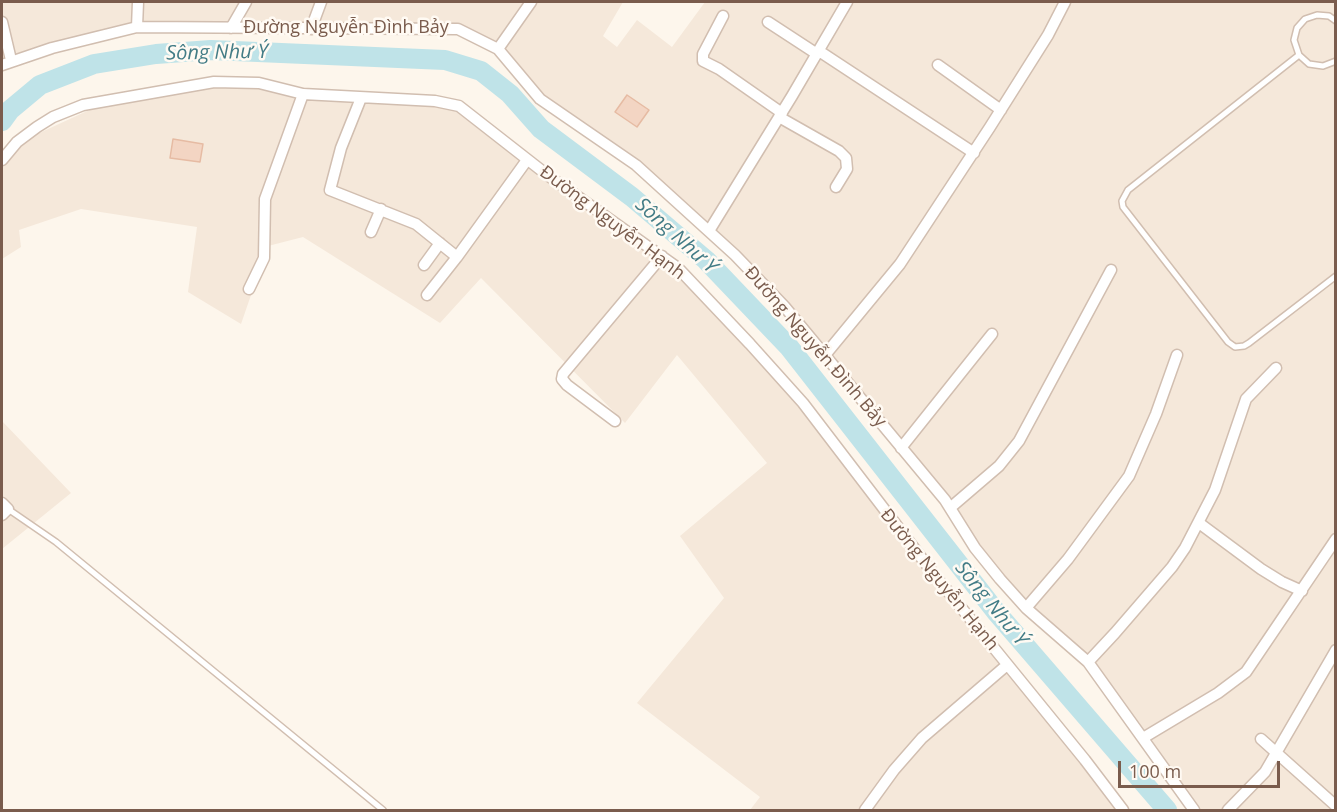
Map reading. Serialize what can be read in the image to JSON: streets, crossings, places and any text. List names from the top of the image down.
{
  "streets": {
    "street": ["Đường Nguyễn Đình Bảy", "Đường Nguyễn Hạnh"]
  },
  "water": ["Sông Như Ý"],
  "scale_bar": "100 m"
}
